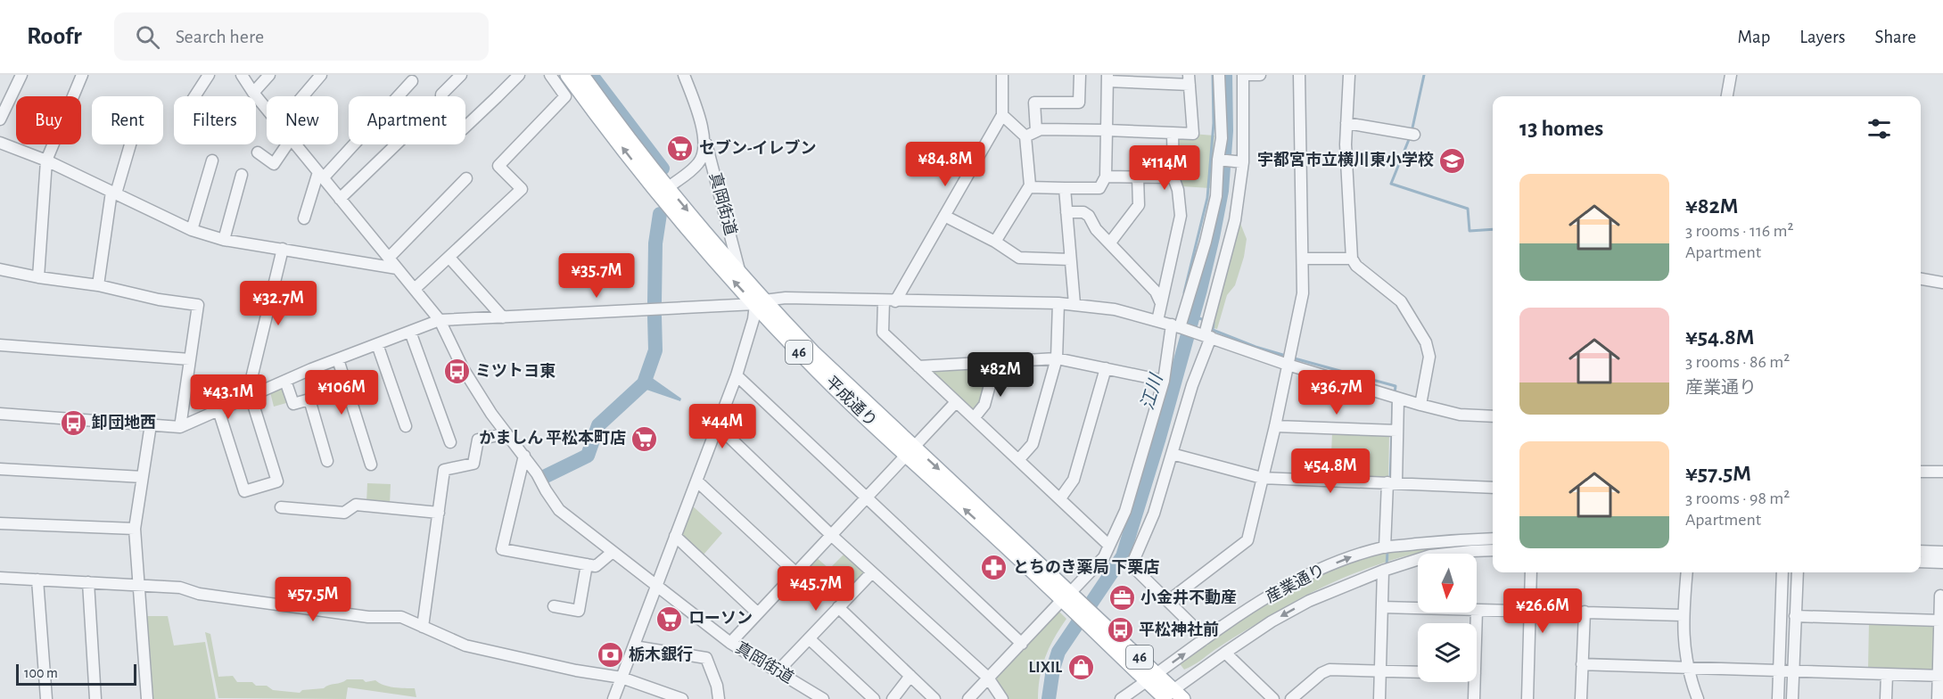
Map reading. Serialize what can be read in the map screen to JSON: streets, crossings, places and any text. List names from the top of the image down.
{
  "streets": {
    "main road": ["46", "平成通り"],
    "street": ["真岡街道", "産業通り"]
  },
  "crossings": [
    ["真岡街道", "平成通り"],
    ["46", "平成通り"],
    ["46", "産業通り"]
  ],
  "water": ["江川"],
  "places": {
    "supermarket": ["セブン-イレブン", "かましん 平松本町店", "ローソン"],
    "school or university": ["宇都宮市立横川東小学校"],
    "bus stop": ["ミツトヨ東", "卸団地西", "平松神社前"],
    "pharmacy": ["とちのき薬局 下栗店"],
    "office": ["小金井不動産"],
    "bank": ["栃木銀行"],
    "shop": ["LIXIL"]
  },
  "scale_bar": "100 m",
  "north": "bottom",
  "page": {
    "header": "Roofr",
    "search": "Search here",
    "nav": ["Map", "Layers", "Share"],
    "chip": [
      "Buy",
      "Rent",
      "Filters",
      "New",
      "Apartment"
    ],
    "heading": "13 homes",
    "price": [
      "¥84.8M",
      "¥114M",
      "¥35.7M",
      "¥32.7M",
      "¥82M",
      "¥106M",
      "¥36.7M",
      "¥43.1M",
      "¥44M",
      "¥54.8M",
      "¥45.7M",
      "¥57.5M",
      "¥26.6M"
    ],
    "list": [
      {
        "name": "¥82M",
        "note": "3 rooms · 116 m² · Apartment"
      },
      {
        "name": "¥54.8M",
        "note": "3 rooms · 86 m² · 産業通り"
      },
      {
        "name": "¥57.5M",
        "note": "3 rooms · 98 m² · Apartment"
      }
    ],
    "scale": "100 m"
  }
}
